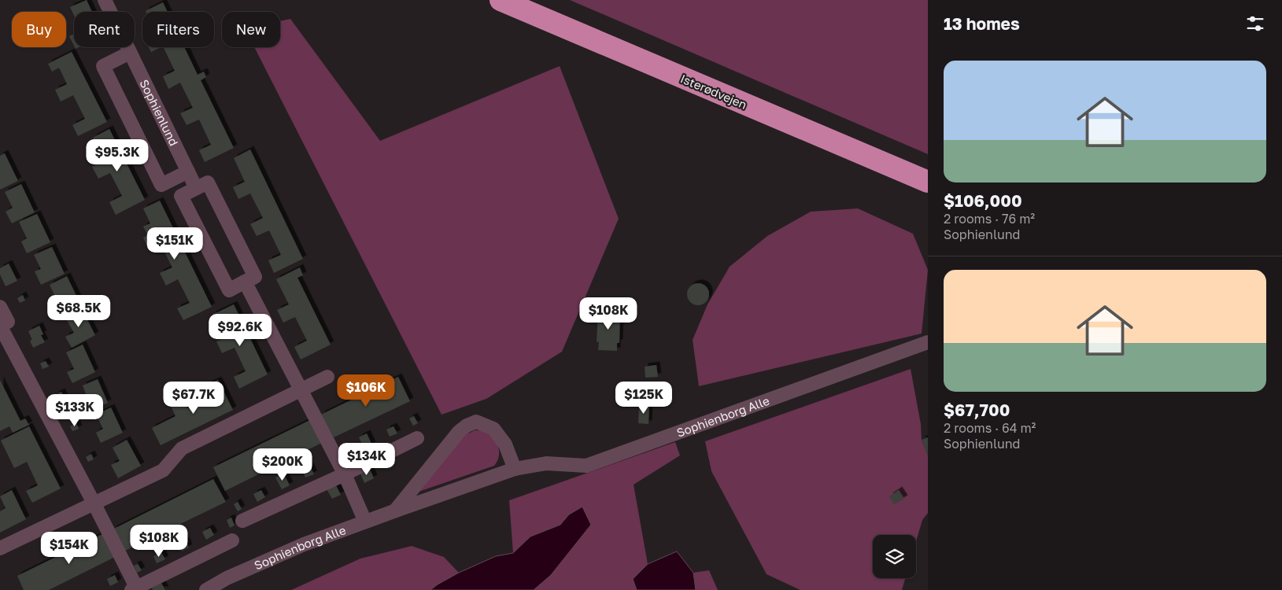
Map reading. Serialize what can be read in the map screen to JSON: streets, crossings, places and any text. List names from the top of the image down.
{
  "streets": {
    "highway": ["Isterødvejen"],
    "street": ["Sophienlund", "Sophienborg Alle"]
  },
  "page": {
    "heading": "13 homes",
    "chip": [
      "Buy",
      "Rent",
      "Filters",
      "New"
    ],
    "list": [
      {
        "name": "$106,000",
        "note": "2 rooms · 76 m² · Sophienlund"
      },
      {
        "name": "$67,700",
        "note": "2 rooms · 64 m² · Sophienlund"
      }
    ],
    "price": [
      "$95.3K",
      "$151K",
      "$68.5K",
      "$108K",
      "$92.6K",
      "$106K",
      "$67.7K",
      "$125K",
      "$133K",
      "$134K",
      "$200K",
      "$108K",
      "$154K"
    ]
  }
}
